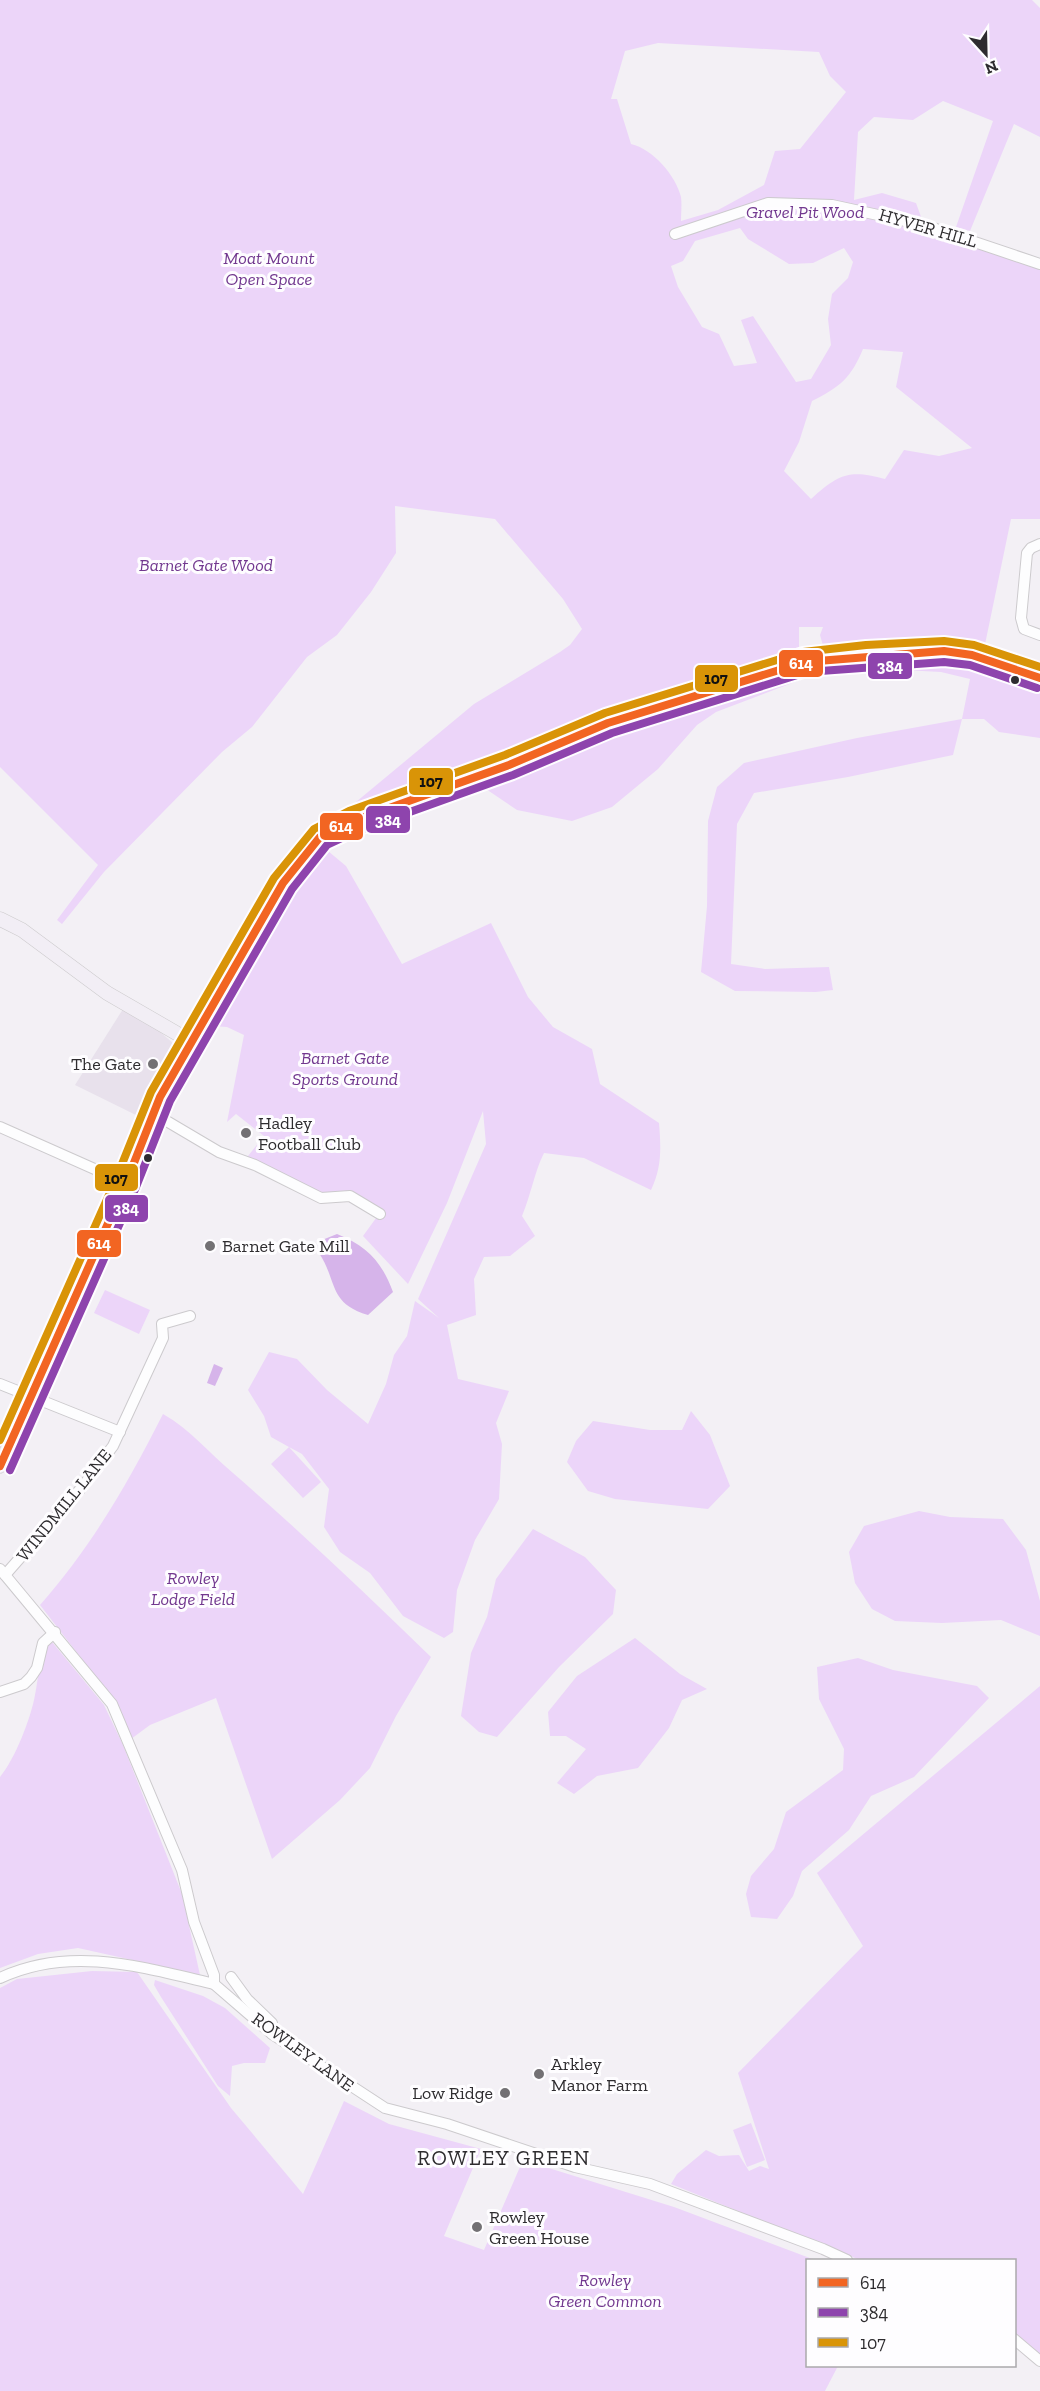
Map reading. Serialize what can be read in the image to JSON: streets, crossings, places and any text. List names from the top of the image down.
{
  "streets": {
    "street": ["HYVER HILL", "WINDMILL LANE", "ROWLEY LANE"]
  },
  "districts": ["ROWLEY GREEN"],
  "parks": [
    "Gravel Pit Wood",
    "Moat Mount Open Space",
    "Barnet Gate Wood",
    "Barnet Gate Sports Ground",
    "Rowley Lodge Field",
    "Rowley Green Common"
  ],
  "places": [
    "The Gate",
    "Hadley Football Club",
    "Barnet Gate Mill",
    "Arkley Manor Farm",
    "Low Ridge",
    "Rowley Green House"
  ],
  "lines": ["transit line 107", "transit line 614", "transit line 384"],
  "legend": ["614", "384", "107"],
  "north": "bottom"
}
